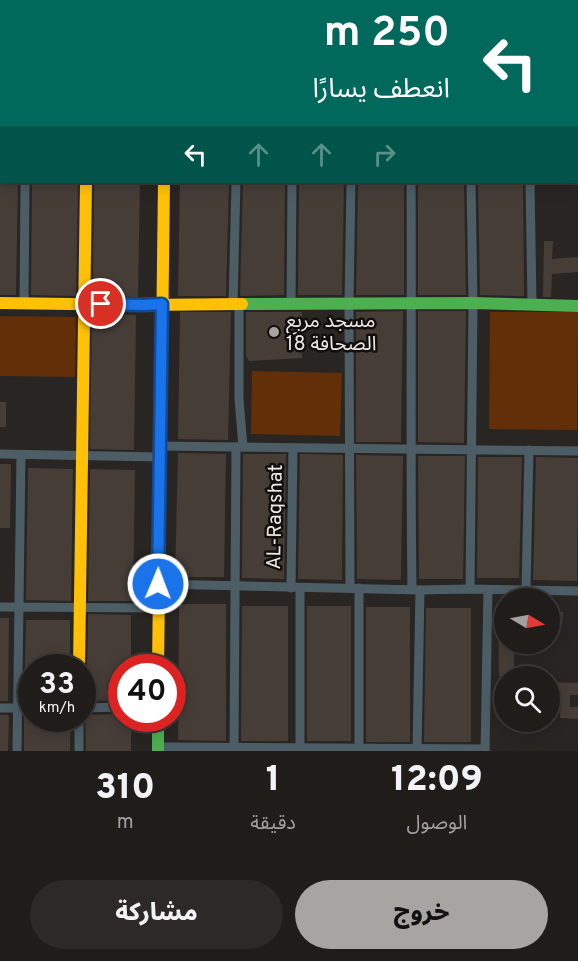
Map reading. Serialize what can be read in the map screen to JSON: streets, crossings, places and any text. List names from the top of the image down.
{
  "streets": {
    "street": ["AL-Raqshat"]
  },
  "places": ["مسجد مربع 18 الصحافة"],
  "north": "right",
  "page": {
    "turn": ["250 m", "انعطف يسارًا"],
    "speed": "33 km/h",
    "limit": "40",
    "eta": [
      "12:09",
      "الوصول",
      "1",
      "دقيقة",
      "310",
      "m"
    ],
    "buttons": ["خروج", "مشاركة"]
  }
}
